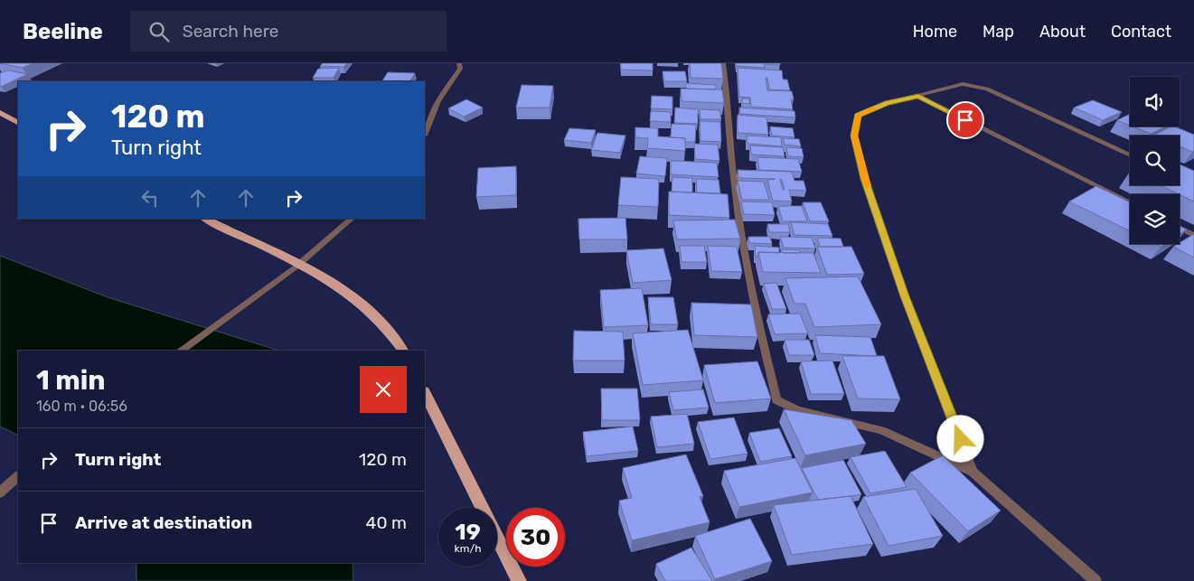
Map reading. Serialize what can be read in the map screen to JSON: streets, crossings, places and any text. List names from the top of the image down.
{
  "page": {
    "header": "Beeline",
    "search": "Search here",
    "nav": [
      "Home",
      "Map",
      "About",
      "Contact"
    ],
    "turn": ["120 m", "Turn right"],
    "heading": ["1 min", "160 m · 06:56"],
    "list": [
      {
        "name": "Turn right",
        "value": "120 m"
      },
      {
        "name": "Arrive at destination",
        "value": "40 m"
      }
    ],
    "speed": "19 km/h",
    "limit": "30"
  }
}
